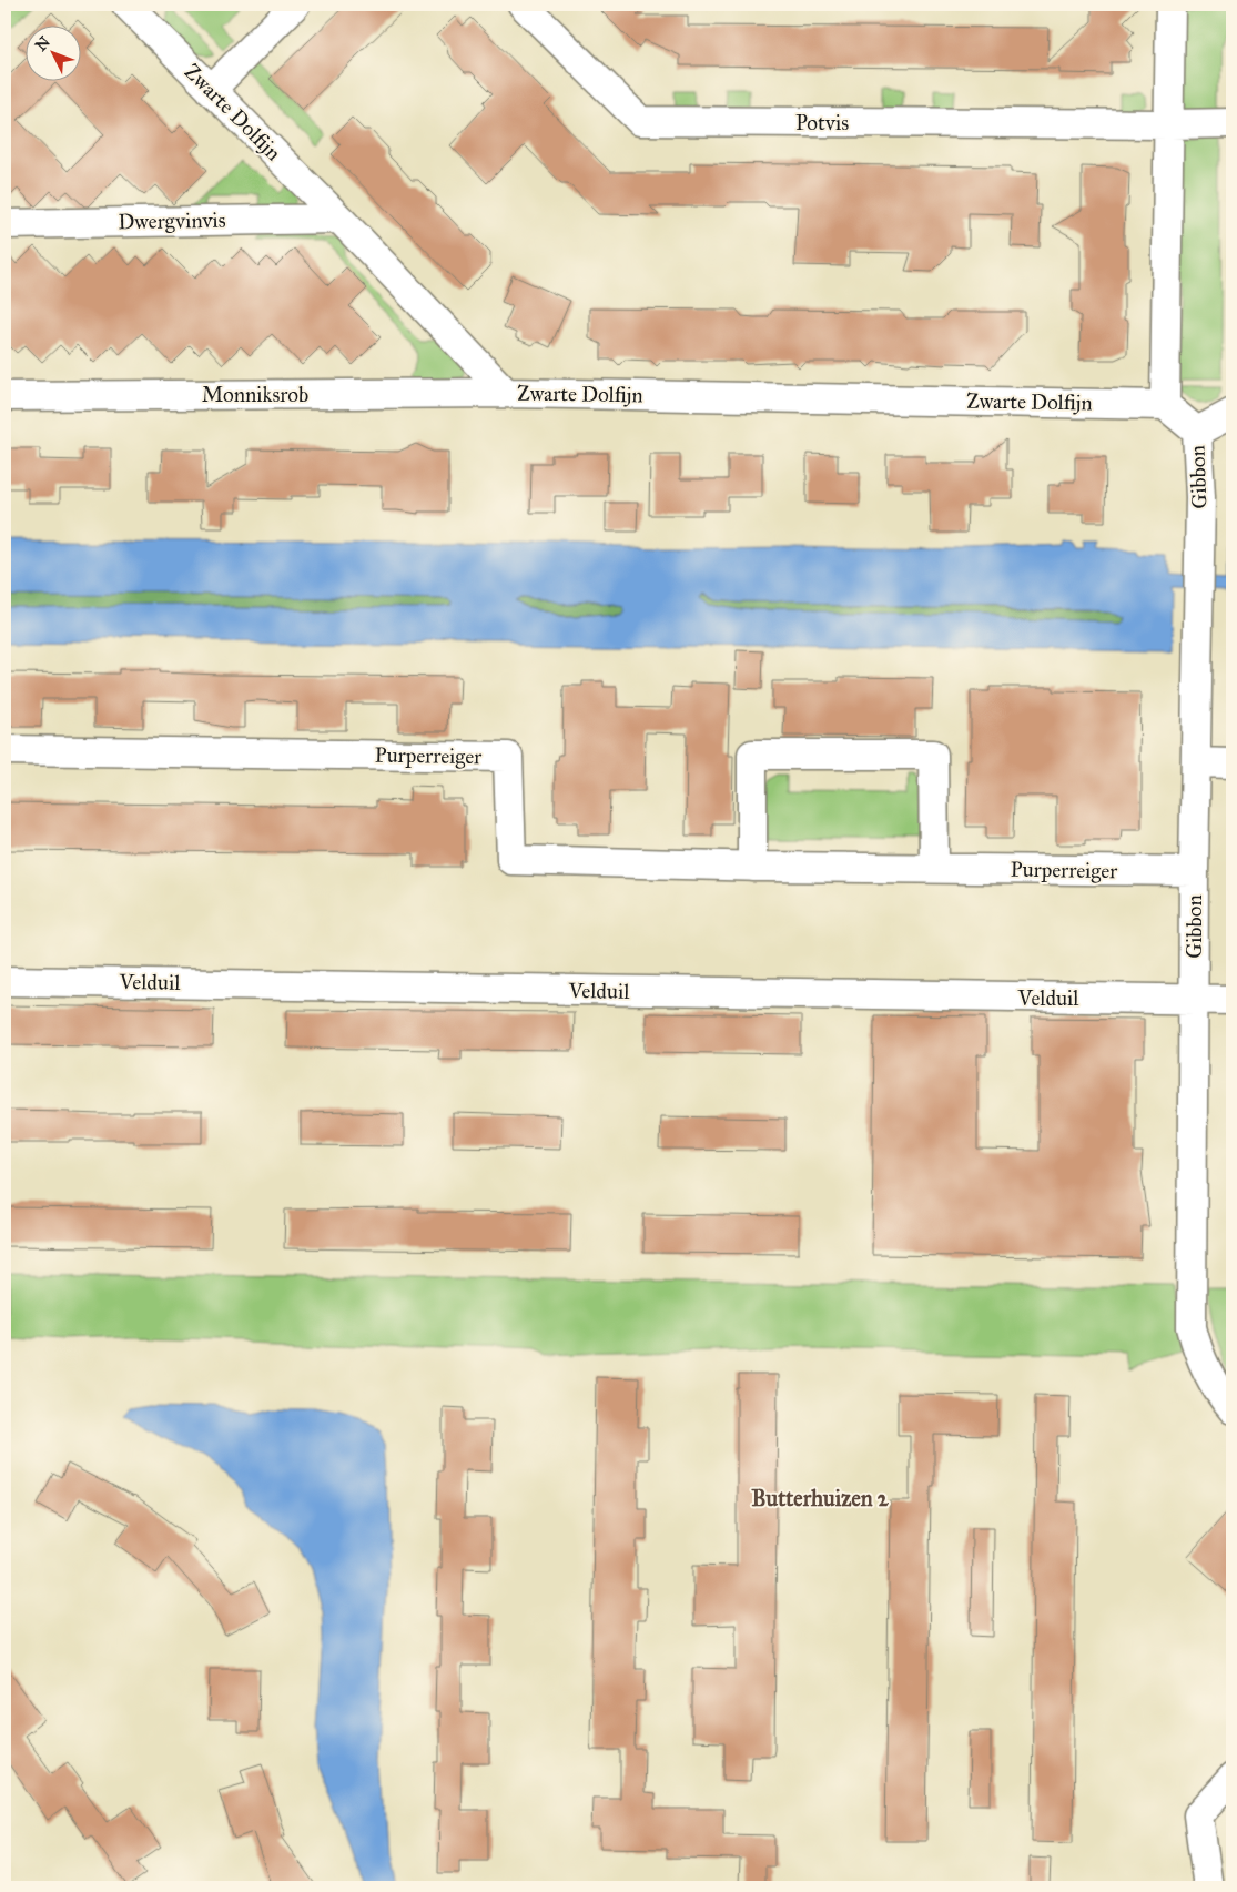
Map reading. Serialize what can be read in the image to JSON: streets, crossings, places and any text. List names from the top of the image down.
{
  "streets": {
    "street": [
      "Zwarte Dolfijn",
      "Potvis",
      "Dwergvinvis",
      "Monniksrob",
      "Gibbon",
      "Purperreiger",
      "Velduil"
    ]
  },
  "crossings": [
    ["Zwarte Dolfijn", "Dwergvinvis"],
    ["Zwarte Dolfijn", "Monniksrob"],
    ["Zwarte Dolfijn", "Gibbon"],
    ["Gibbon", "Purperreiger"],
    ["Gibbon", "Velduil"]
  ],
  "districts": ["Butterhuizen 2"],
  "north": "top left"
}
